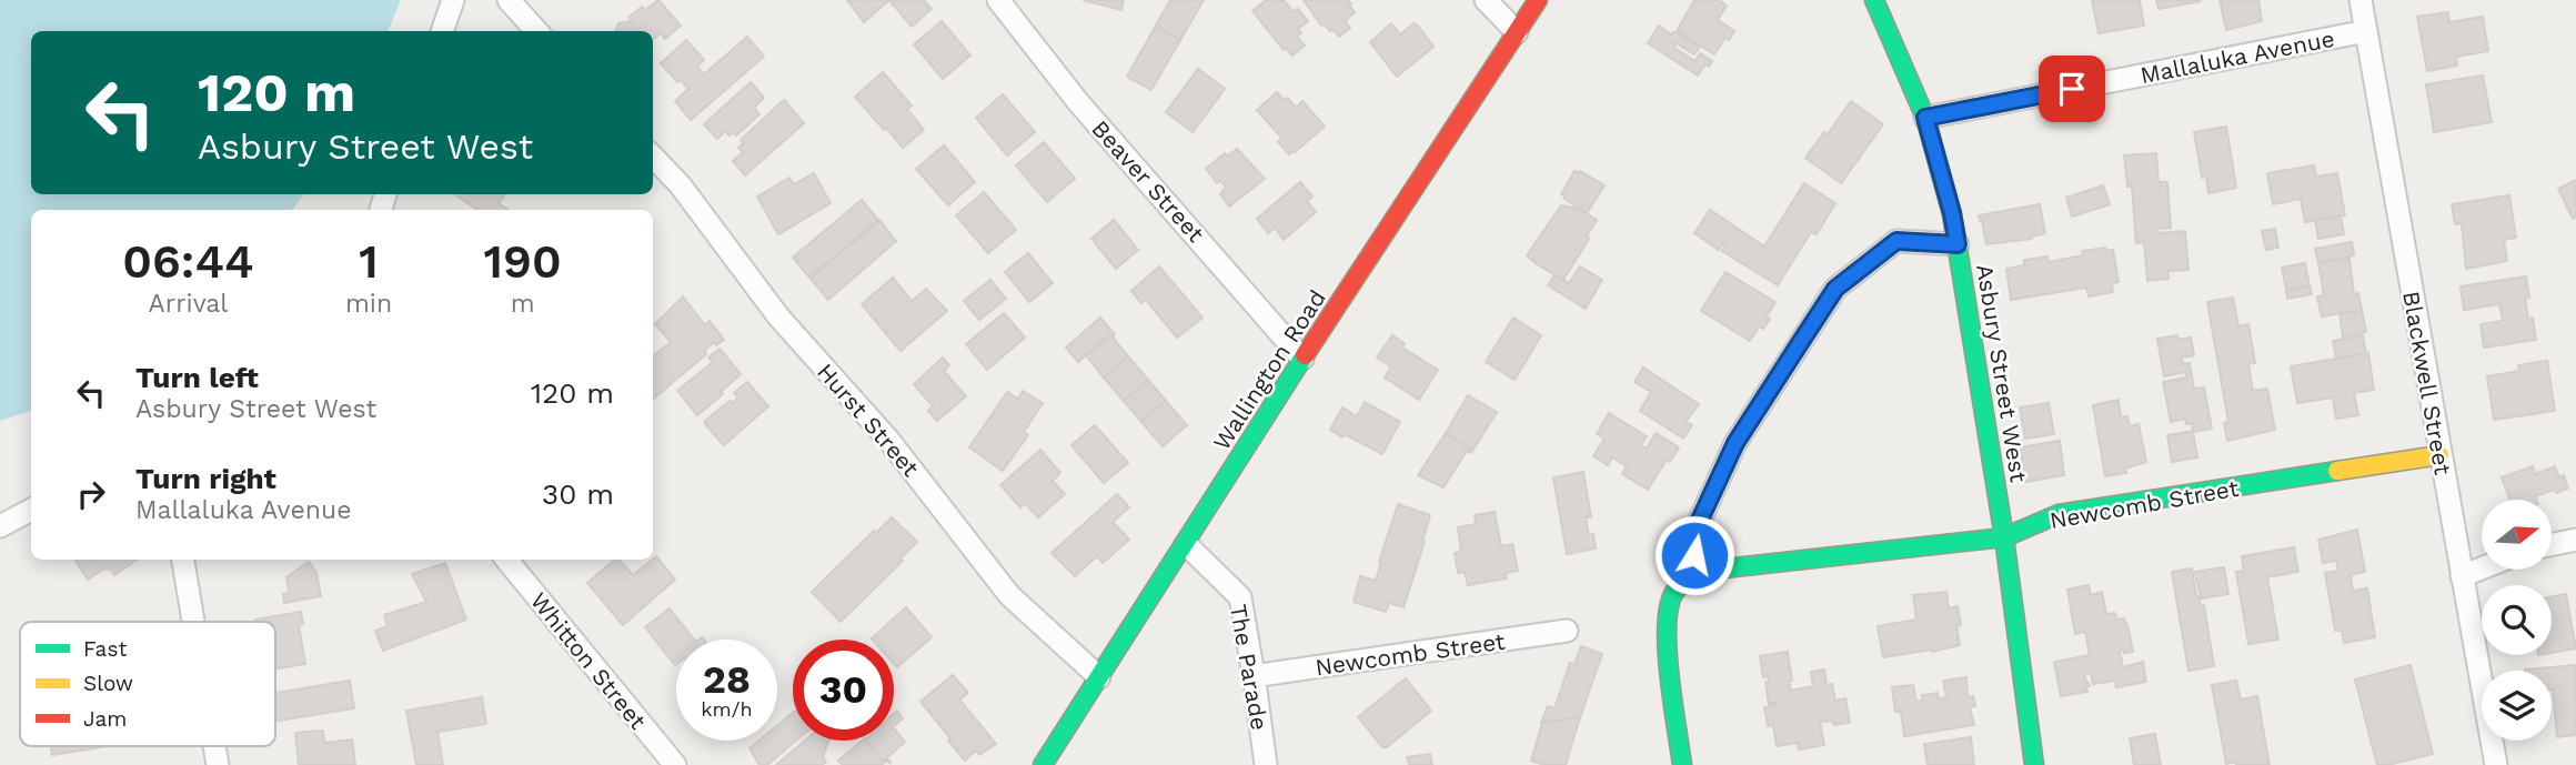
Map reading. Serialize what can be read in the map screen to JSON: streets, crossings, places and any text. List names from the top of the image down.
{
  "streets": {
    "street": [
      "Mallaluka Avenue",
      "Beaver Street",
      "Wallington Road",
      "Asbury Street West",
      "Blackwell Street",
      "Hurst Street",
      "Newcomb Street",
      "Whitton Street",
      "The Parade"
    ]
  },
  "crossings": [
    ["Mallaluka Avenue", "Asbury Street West"],
    ["Mallaluka Avenue", "Blackwell Street"],
    ["Beaver Street", "Wallington Road"],
    ["Wallington Road", "Hurst Street"],
    ["Wallington Road", "The Parade"],
    ["Asbury Street West", "Newcomb Street"],
    ["Blackwell Street", "Newcomb Street"],
    ["Newcomb Street", "The Parade"]
  ],
  "legend": ["Fast", "Slow", "Jam"],
  "north": "right",
  "page": {
    "turn": ["120 m", "Asbury Street West"],
    "eta": [
      "06:44",
      "Arrival",
      "1",
      "min",
      "190",
      "m"
    ],
    "list": [
      {
        "name": "Turn left",
        "note": "Asbury Street West",
        "value": "120 m"
      },
      {
        "name": "Turn right",
        "note": "Mallaluka Avenue",
        "value": "30 m"
      }
    ],
    "speed": "28 km/h",
    "limit": "30"
  }
}
